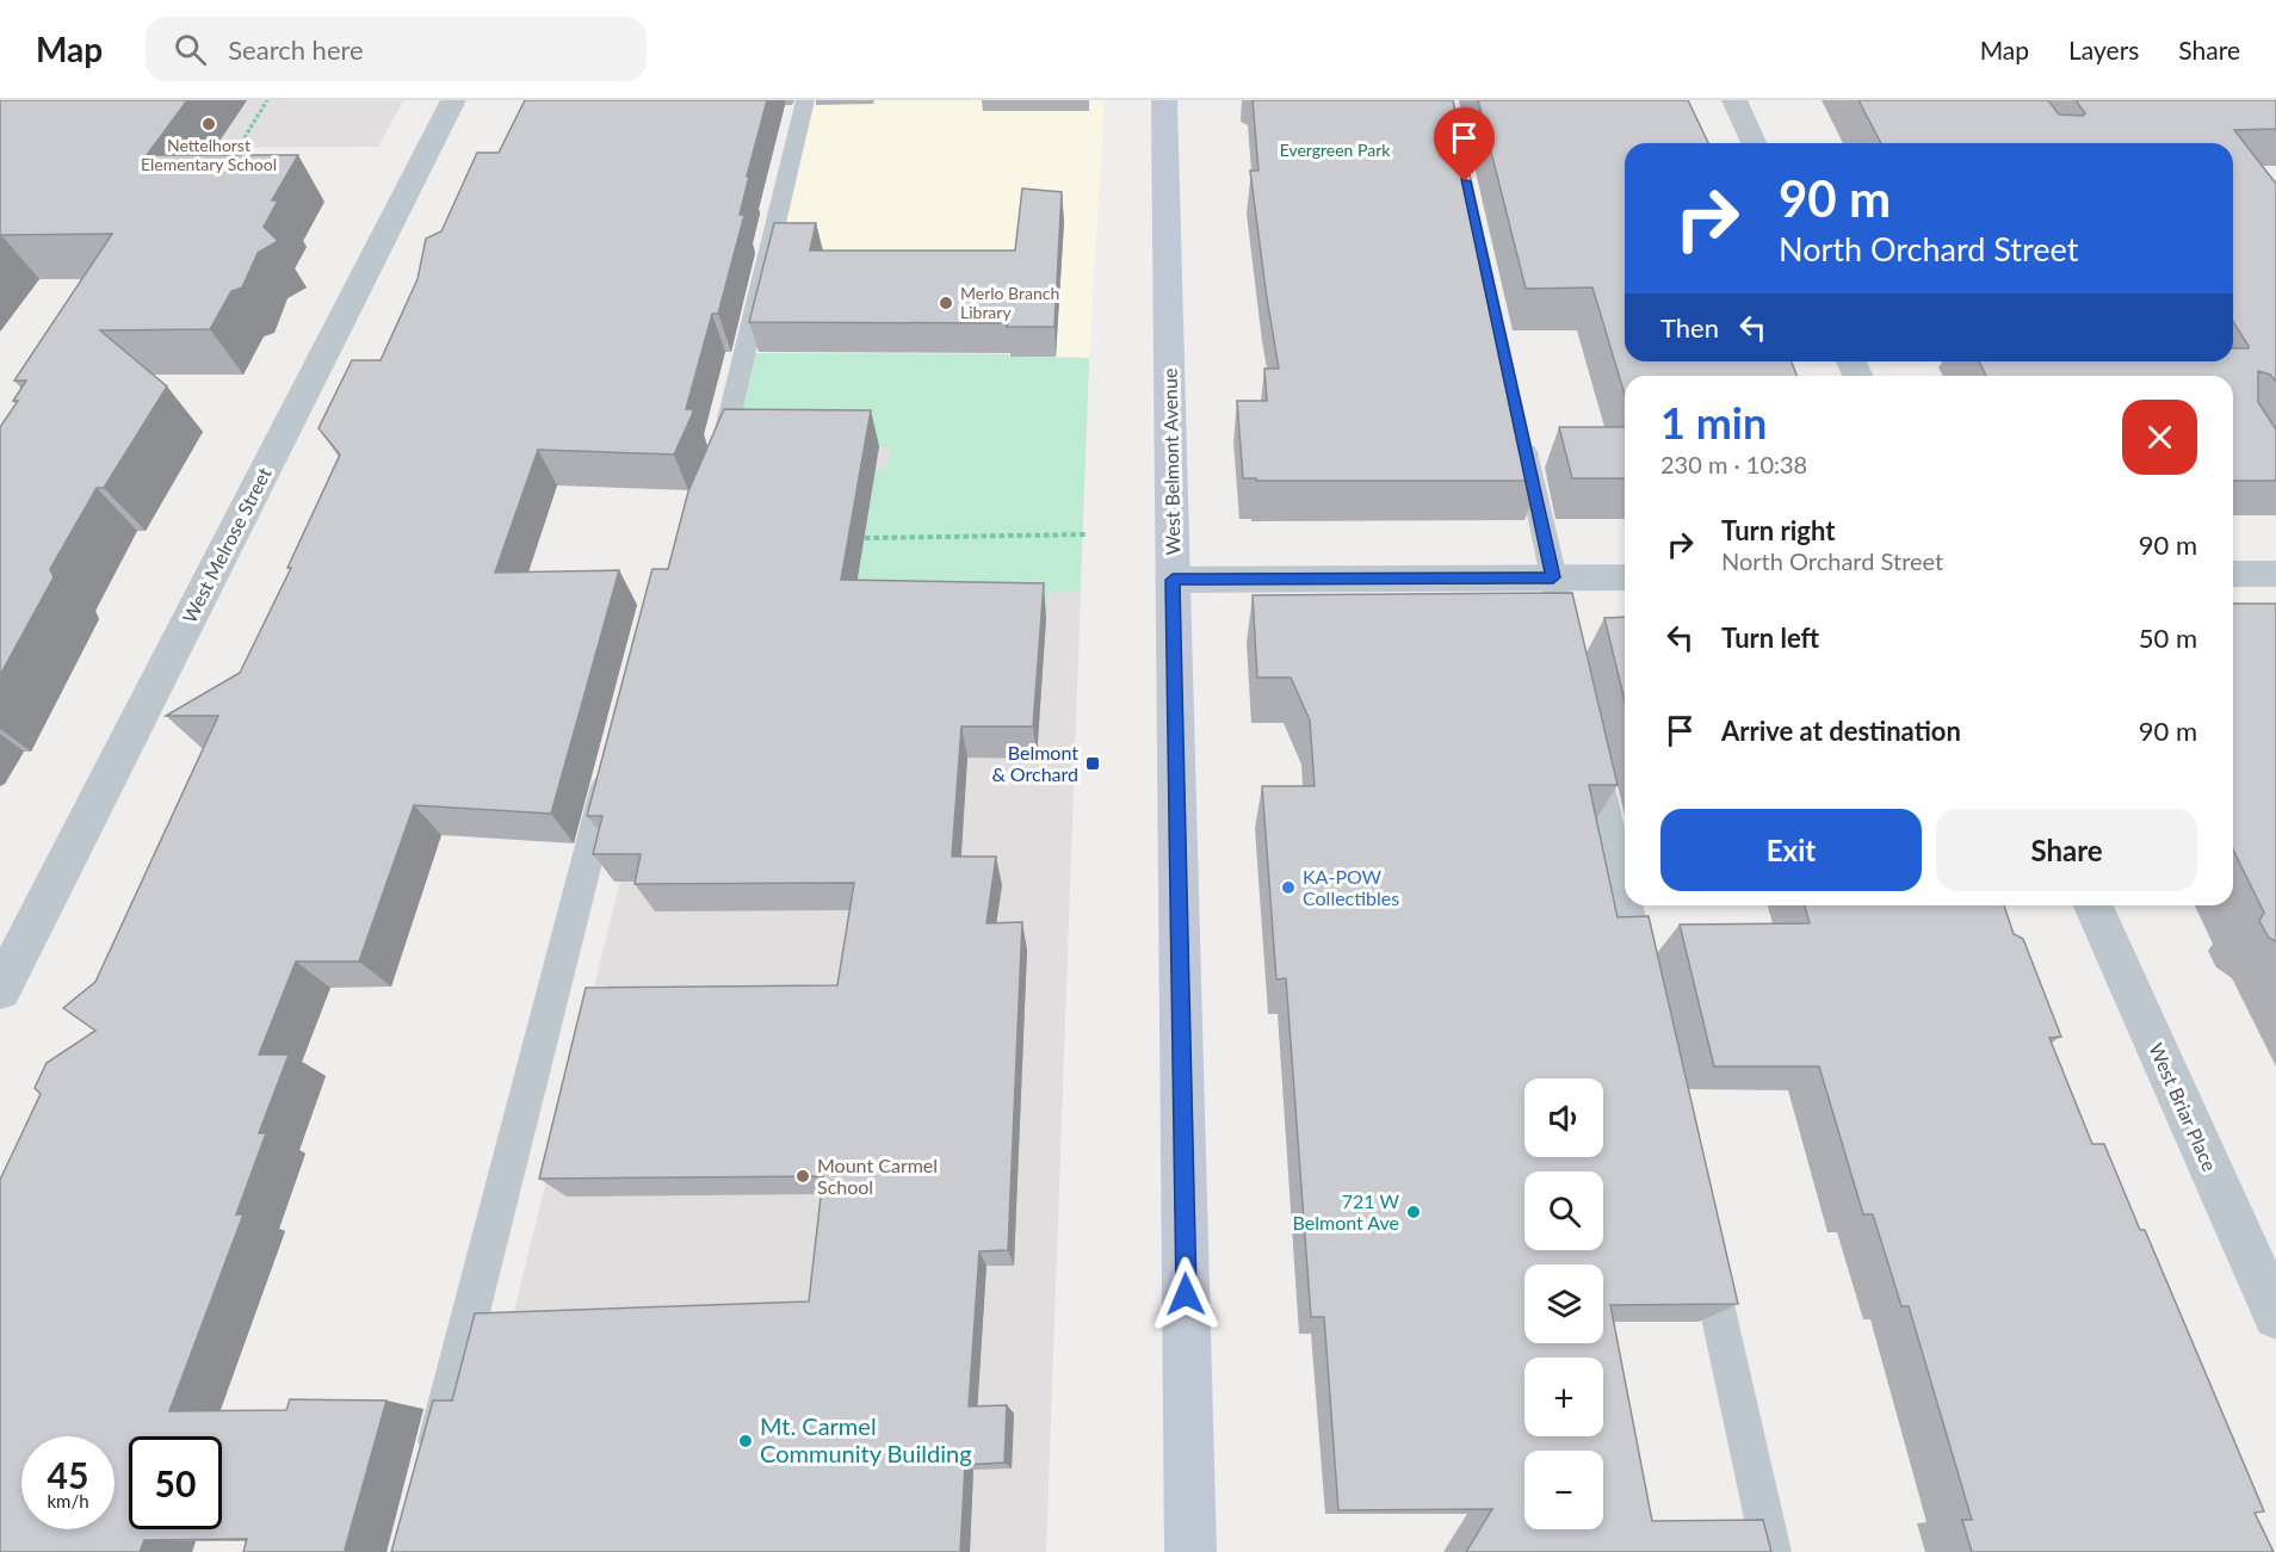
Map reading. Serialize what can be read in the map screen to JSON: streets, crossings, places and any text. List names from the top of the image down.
{
  "streets": {
    "main road": ["West Belmont Avenue"],
    "street": ["West Melrose Street", "West Briar Place"]
  },
  "parks": ["Evergreen Park"],
  "places": {
    "other": [
      "Nettelhorst Elementary School",
      "Merlo Branch Library",
      "KA-POW Collectibles",
      "Mount Carmel School",
      "721 W Belmont Ave",
      "Mt. Carmel Community Building"
    ],
    "transit": ["Belmont & Orchard"]
  },
  "page": {
    "header": "Map",
    "search": "Search here",
    "nav": ["Map", "Layers", "Share"],
    "turn": ["90 m", "North Orchard Street"],
    "then": "Then",
    "heading": ["1 min", "230 m · 10:38"],
    "list": [
      {
        "name": "Turn right",
        "note": "North Orchard Street",
        "value": "90 m"
      },
      {
        "name": "Turn left",
        "value": "50 m"
      },
      {
        "name": "Arrive at destination",
        "value": "90 m"
      }
    ],
    "buttons": ["Exit", "Share"],
    "map_buttons": ["+", "−"],
    "speed": "45 km/h",
    "limit": "50"
  }
}
